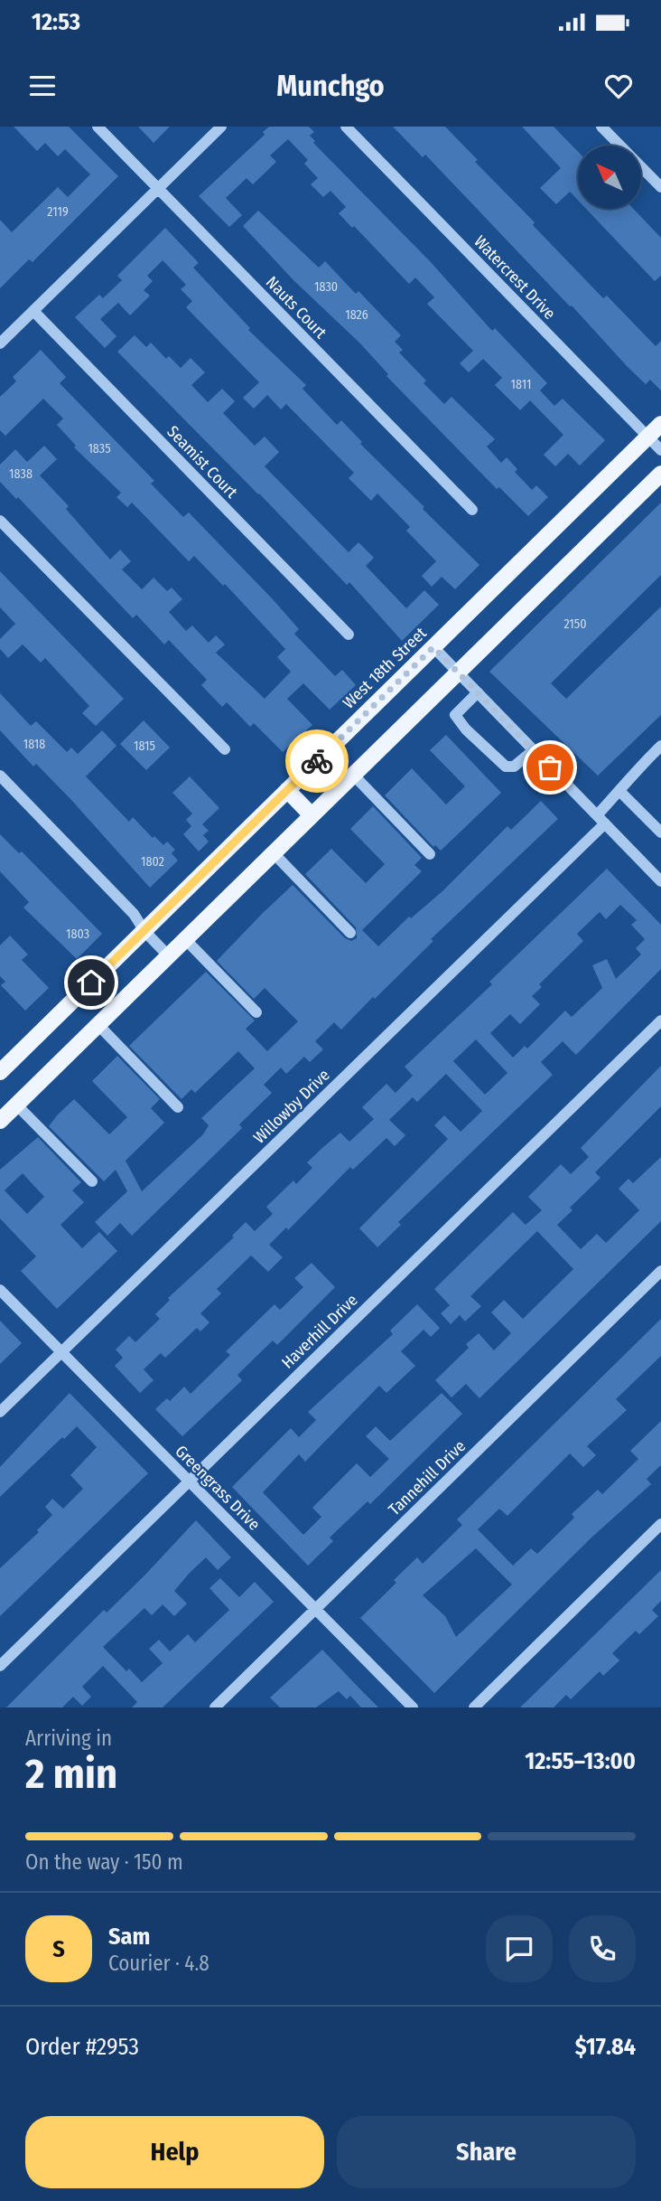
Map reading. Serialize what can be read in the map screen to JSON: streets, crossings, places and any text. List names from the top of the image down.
{
  "streets": {
    "main road": ["West 18th Street"],
    "street": [
      "Watercrest Drive",
      "Nauts Court",
      "Seamist Court",
      "Willowby Drive",
      "Haverhill Drive",
      "Tannehill Drive",
      "Greengrass Drive"
    ]
  },
  "crossings": [
    ["Watercrest Drive", "West 18th Street"],
    ["Willowby Drive", "Greengrass Drive"],
    ["Haverhill Drive", "Greengrass Drive"],
    ["Tannehill Drive", "Greengrass Drive"]
  ],
  "house_numbers": [
    "2119",
    "1830",
    "1826",
    "1811",
    "1835",
    "1838",
    "2150",
    "1818",
    "1815",
    "1802",
    "1803"
  ],
  "north": "top left",
  "page": {
    "status": "12:53",
    "header": "Munchgo",
    "heading": ["2 min", "Arriving in", "12:55–13:00"],
    "panel": [
      "Sam",
      "Courier · 4.8",
      "Order #2953",
      "$17.84"
    ],
    "bar": "On the way · 150 m",
    "round": "S",
    "buttons": ["Help", "Share"]
  }
}
